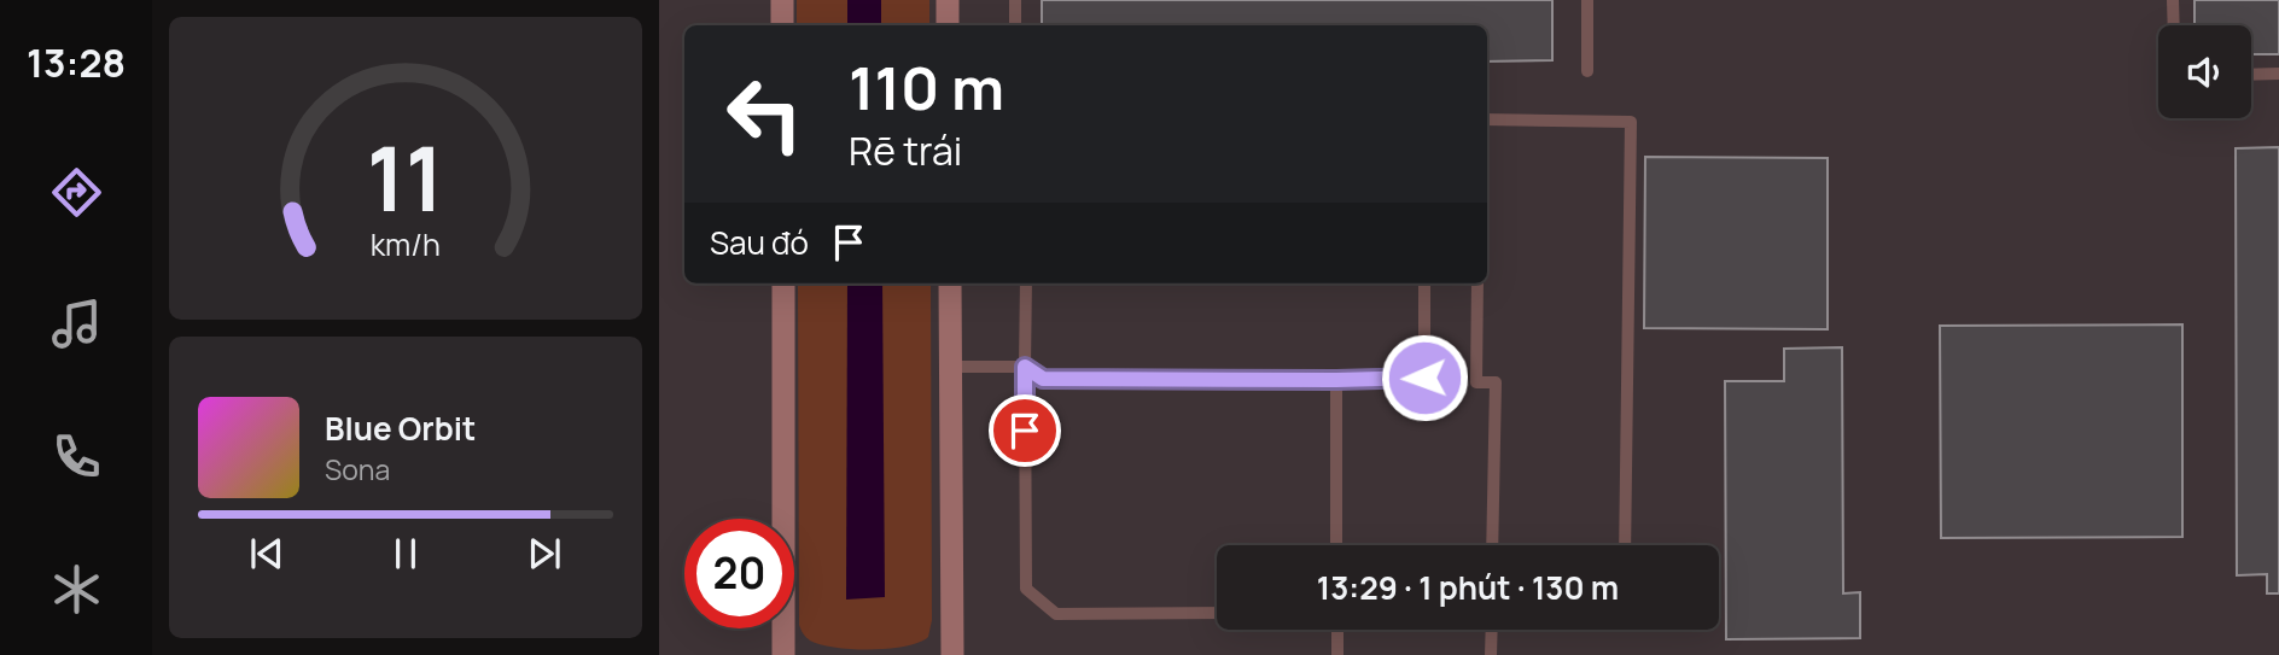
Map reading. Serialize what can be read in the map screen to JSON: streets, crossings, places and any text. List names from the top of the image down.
{
  "page": {
    "tabs": "13:28",
    "turn": ["110 m", "Rẽ trái"],
    "then": "Sau đó",
    "song": ["Blue Orbit", "Sona"],
    "limit": "20",
    "trip": "13:29 · 1 phút · 130 m",
    "gauge": ["11", "km/h"]
  }
}
